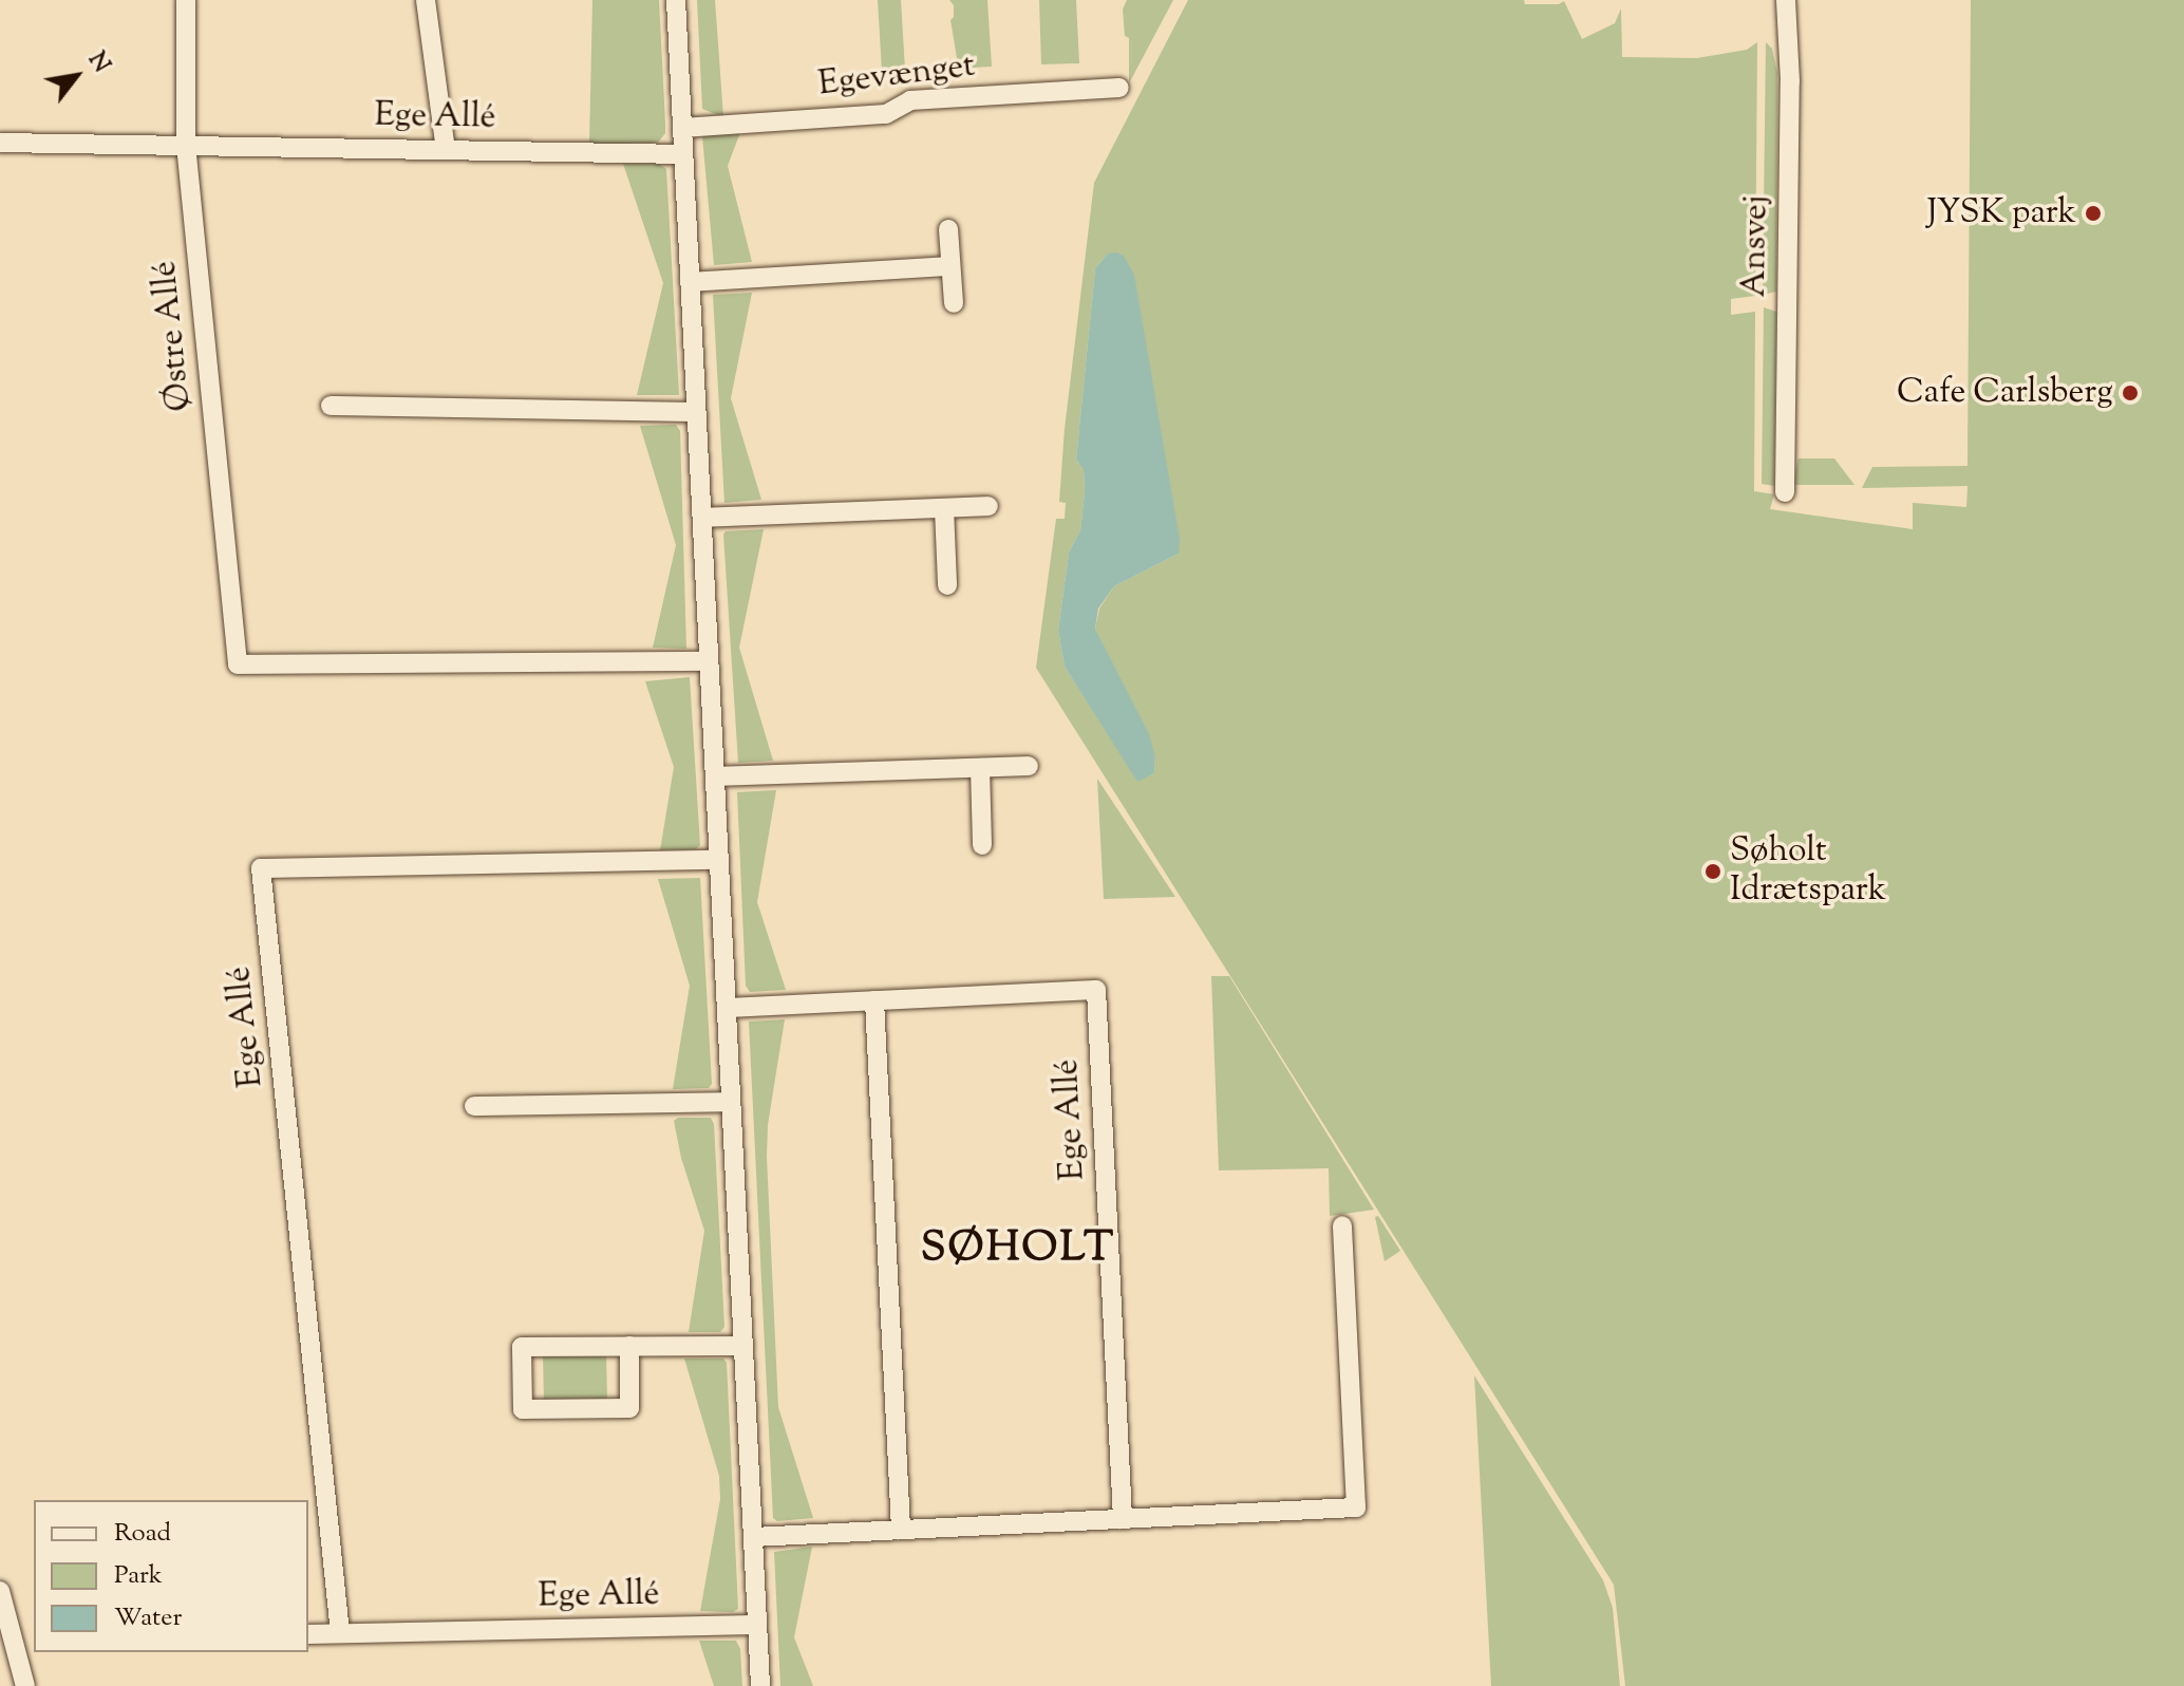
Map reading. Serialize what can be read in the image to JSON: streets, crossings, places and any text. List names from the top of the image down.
{
  "streets": {
    "street": [
      "Egevænget",
      "Ege Allé",
      "Ansvej",
      "Østre Allé"
    ]
  },
  "crossings": [
    ["Ege Allé", "Østre Allé"]
  ],
  "districts": ["SØHOLT"],
  "places": ["JYSK park", "Cafe Carlsberg", "Søholt Idrætspark"],
  "legend": ["Road", "Park", "Water"],
  "north": "top right"
}
